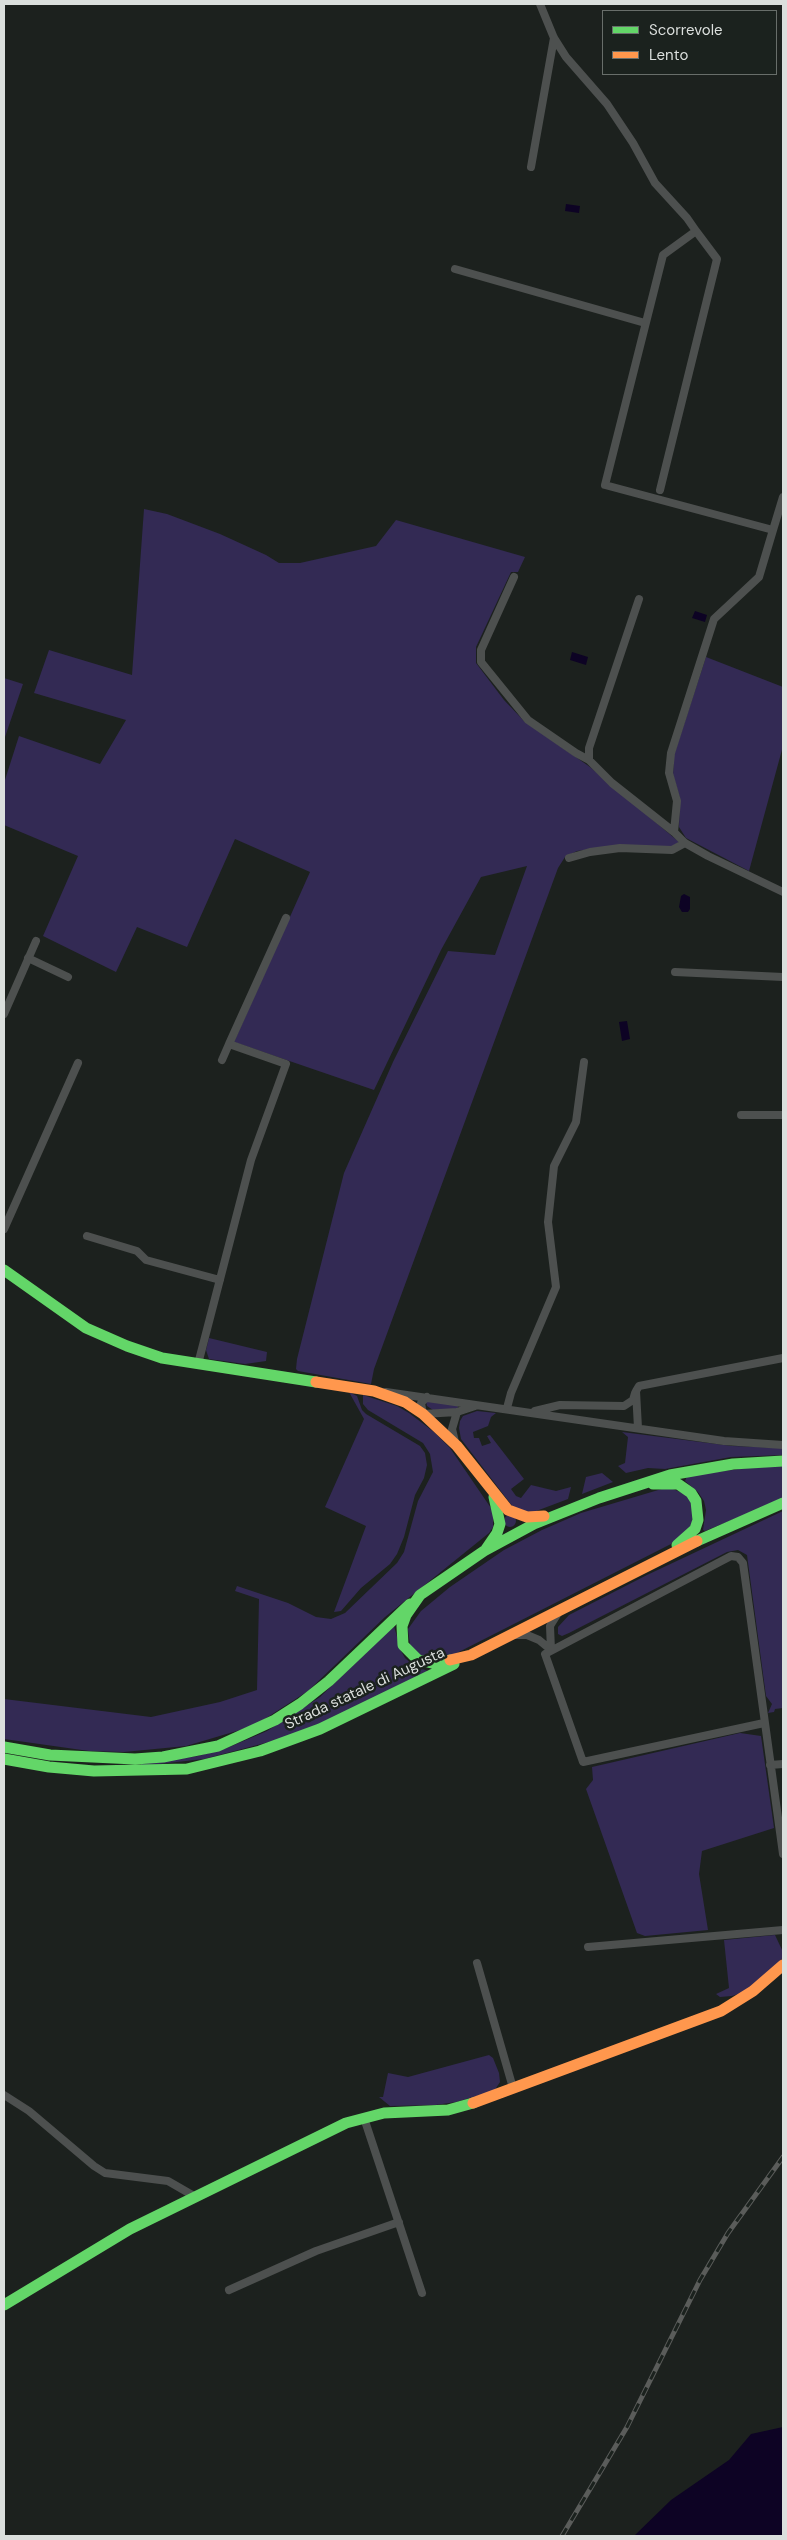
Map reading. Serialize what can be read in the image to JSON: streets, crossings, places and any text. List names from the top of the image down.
{
  "streets": {
    "main road": ["Strada statale di Augusta"]
  },
  "legend": ["Scorrevole", "Lento"]
}
